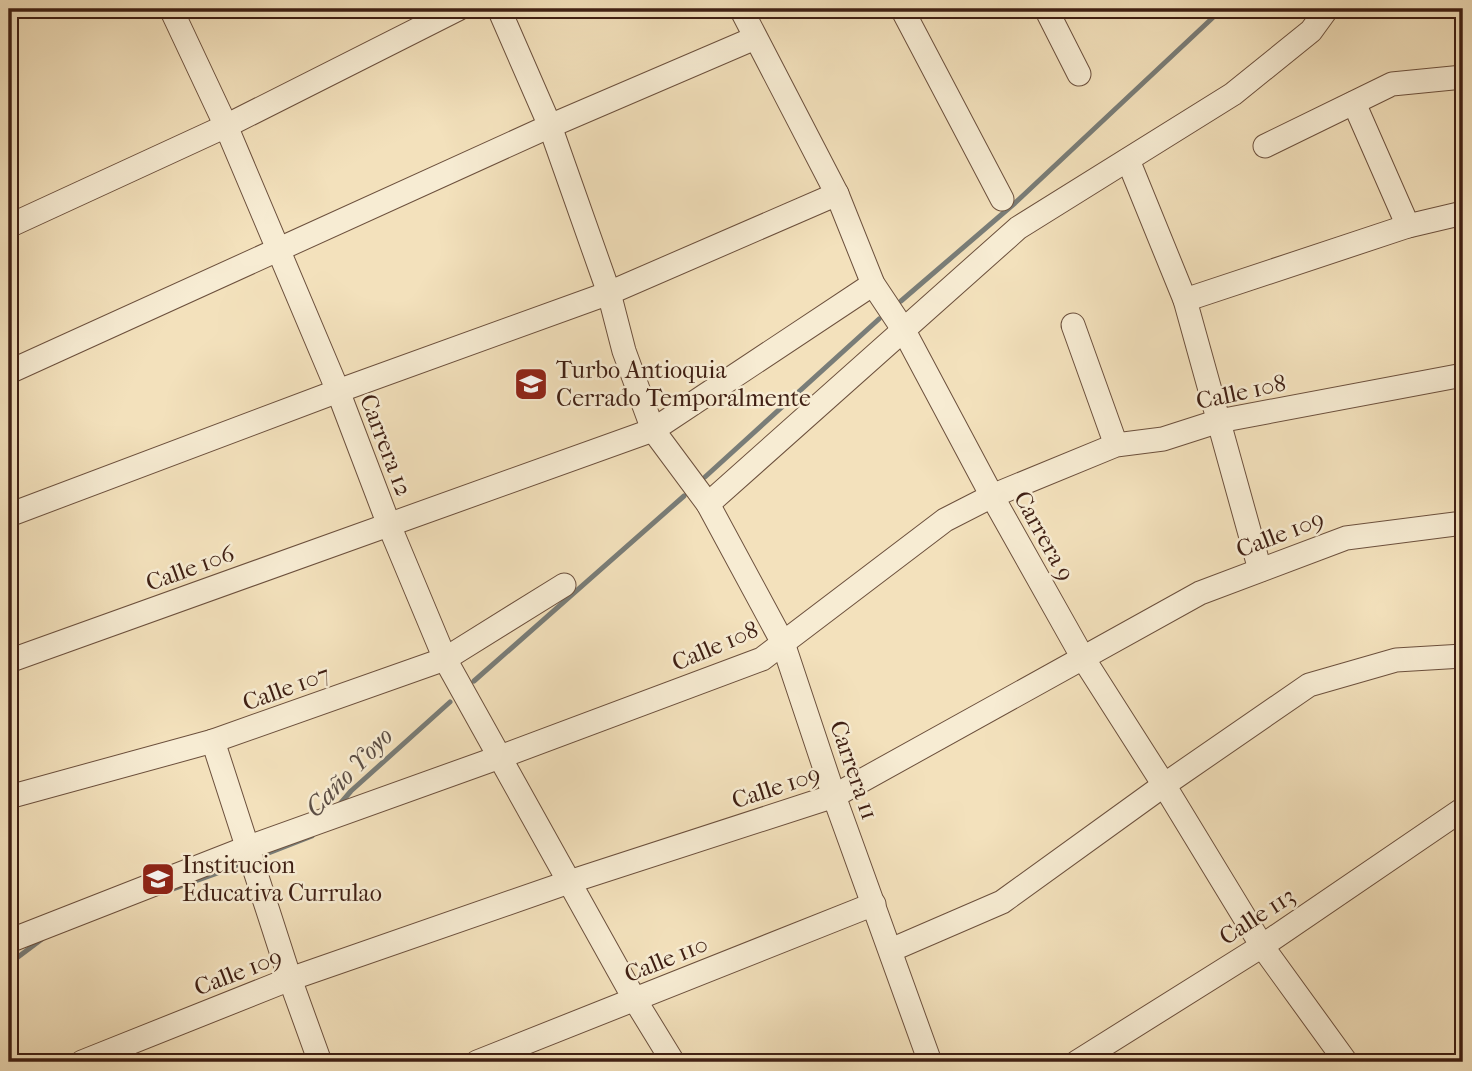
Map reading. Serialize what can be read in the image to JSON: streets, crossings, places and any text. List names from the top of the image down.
{
  "streets": {
    "street": [
      "Calle 108",
      "Carrera 12",
      "Calle 109",
      "Carrera 9",
      "Calle 106",
      "Calle 107",
      "Carrera 11",
      "Calle 113",
      "Calle 110"
    ]
  },
  "crossings": [
    ["Calle 108", "Carrera 12"],
    ["Calle 108", "Carrera 9"],
    ["Calle 108", "Carrera 11"],
    ["Carrera 12", "Calle 106"],
    ["Carrera 12", "Calle 107"],
    ["Calle 109", "Carrera 9"],
    ["Calle 109", "Carrera 11"],
    ["Carrera 9", "Calle 106"],
    ["Carrera 9", "Calle 113"],
    ["Calle 106", "Carrera 11"],
    ["Carrera 11", "Calle 110"]
  ],
  "water": ["Caño Yoyo"],
  "places": {
    "school or university": ["Turbo Antioquia Cerrado Temporalmente", "Institucion Educativa Currulao"]
  }
}
